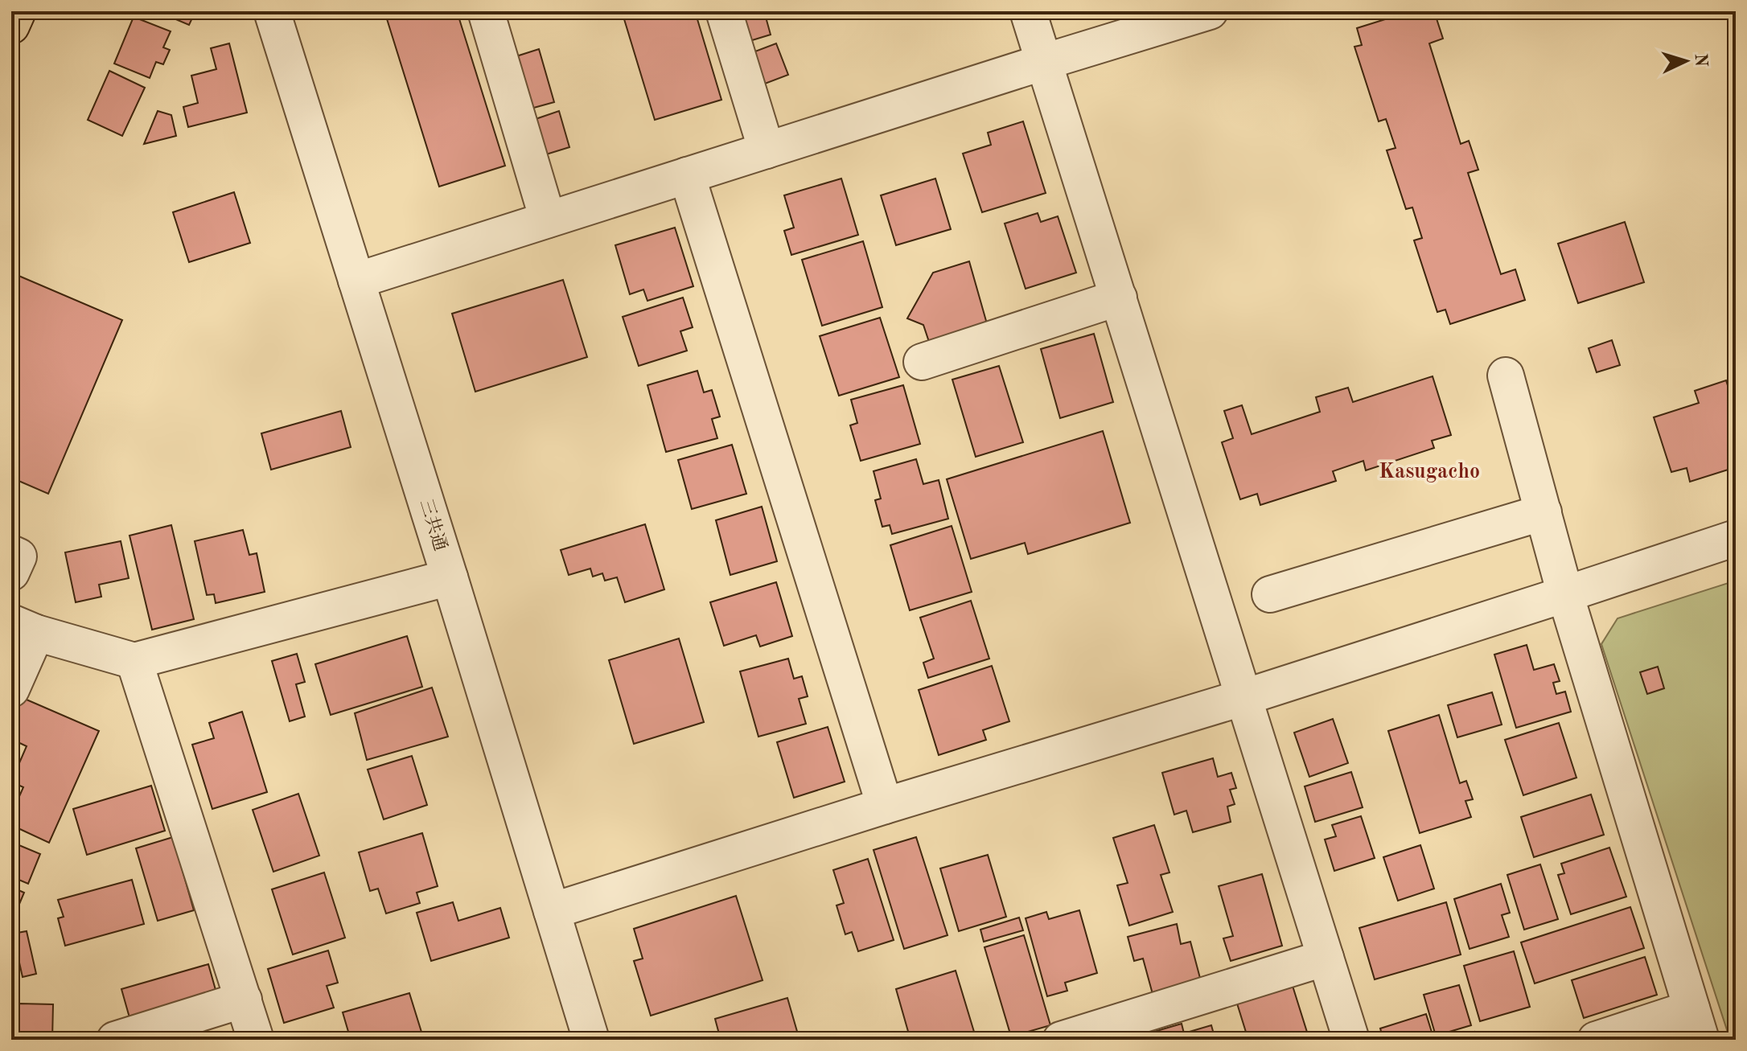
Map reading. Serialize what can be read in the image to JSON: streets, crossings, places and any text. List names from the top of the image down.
{
  "streets": {
    "street": ["三共通"]
  },
  "districts": ["Kasugacho"],
  "north": "right"
}
